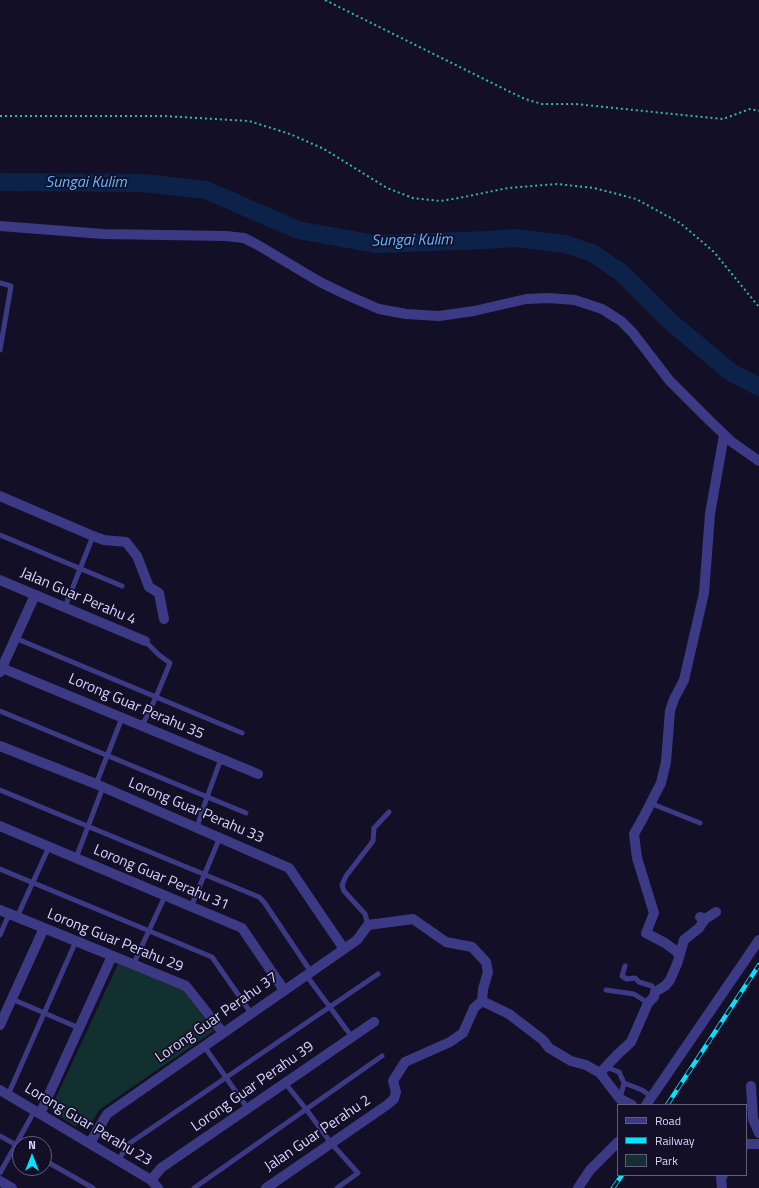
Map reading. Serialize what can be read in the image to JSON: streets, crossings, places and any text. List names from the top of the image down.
{
  "streets": {
    "street": [
      "Jalan Guar Perahu 4",
      "Lorong Guar Perahu 35",
      "Lorong Guar Perahu 33",
      "Lorong Guar Perahu 31",
      "Lorong Guar Perahu 29",
      "Lorong Guar Perahu 37",
      "Lorong Guar Perahu 39",
      "Lorong Guar Perahu 23",
      "Jalan Guar Perahu 2"
    ]
  },
  "crossings": [
    ["Lorong Guar Perahu 33", "Lorong Guar Perahu 37"],
    ["Lorong Guar Perahu 31", "Lorong Guar Perahu 37"],
    ["Lorong Guar Perahu 29", "Lorong Guar Perahu 37"],
    ["Lorong Guar Perahu 37", "Lorong Guar Perahu 23"],
    ["Lorong Guar Perahu 39", "Lorong Guar Perahu 23"]
  ],
  "water": ["Sungai Kulim"],
  "legend": ["Road", "Railway", "Park"],
  "north": "top"
}
